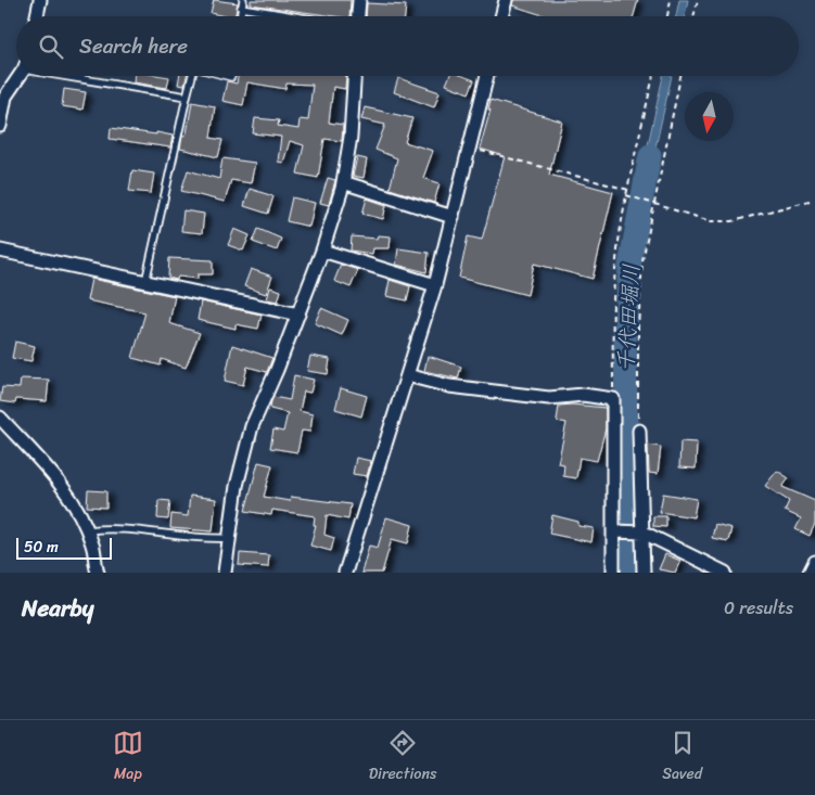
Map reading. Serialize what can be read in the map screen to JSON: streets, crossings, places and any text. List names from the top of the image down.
{
  "water": ["千代田堀川"],
  "scale_bar": "50 m",
  "north": "bottom",
  "page": {
    "search": "Search here",
    "scale": "50 m",
    "heading": ["Nearby", "0 results"],
    "nav": ["Map", "Directions", "Saved"]
  }
}
